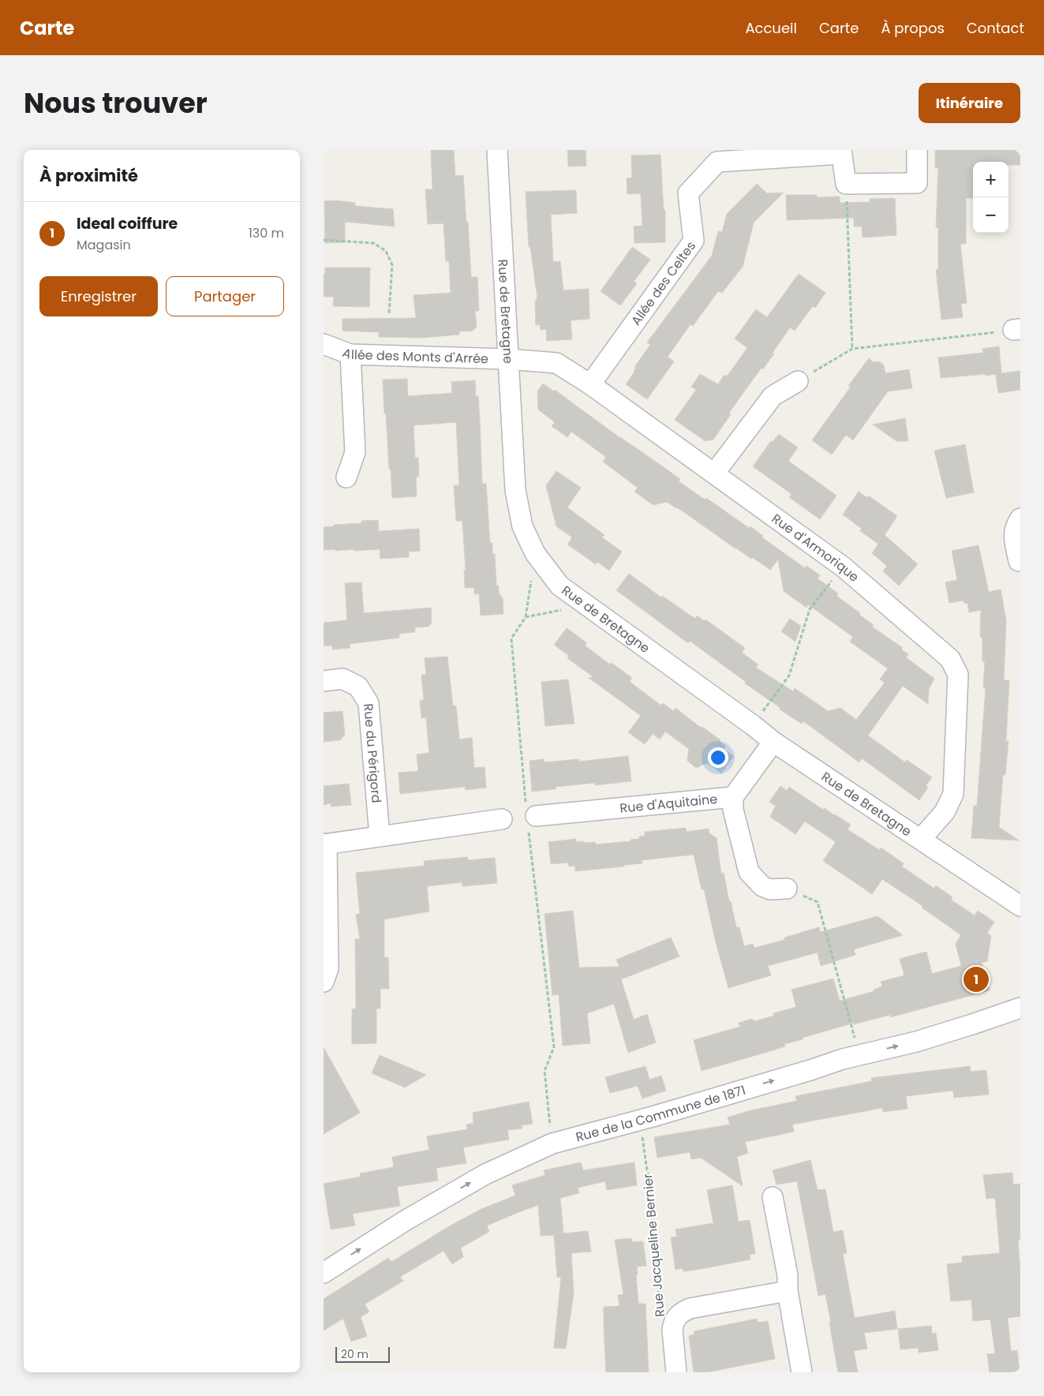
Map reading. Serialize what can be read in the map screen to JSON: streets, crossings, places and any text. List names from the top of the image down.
{
  "streets": {
    "street": [
      "Allée des Celtes",
      "Rue de Bretagne",
      "Allée des Monts d'Arrée",
      "Rue d'Armorique",
      "Rue du Périgord",
      "Rue d'Aquitaine",
      "Rue de la Commune de 1871",
      "Rue Jacqueline Bernier"
    ]
  },
  "crossings": [
    ["Allée des Celtes", "Rue d'Armorique"],
    ["Rue de Bretagne", "Allée des Monts d'Arrée"],
    ["Rue de Bretagne", "Rue d'Armorique"],
    ["Rue de Bretagne", "Rue d'Aquitaine"],
    ["Allée des Monts d'Arrée", "Rue d'Armorique"],
    ["Rue de la Commune de 1871", "Rue Jacqueline Bernier"]
  ],
  "one_way": ["Rue de la Commune de 1871"],
  "scale_bar": "20 m",
  "page": {
    "header": "Carte",
    "nav": [
      "Accueil",
      "Carte",
      "À propos",
      "Contact"
    ],
    "title": "Nous trouver",
    "buttons": [
      "Itinéraire",
      ["Enregistrer", "Partager"]
    ],
    "heading": "À proximité",
    "map_buttons": ["+", "−"],
    "list": [
      {
        "mark": "1",
        "name": "Ideal coiffure",
        "note": "Magasin",
        "value": "130 m"
      }
    ],
    "pins": "1",
    "scale": "20 m"
  }
}
